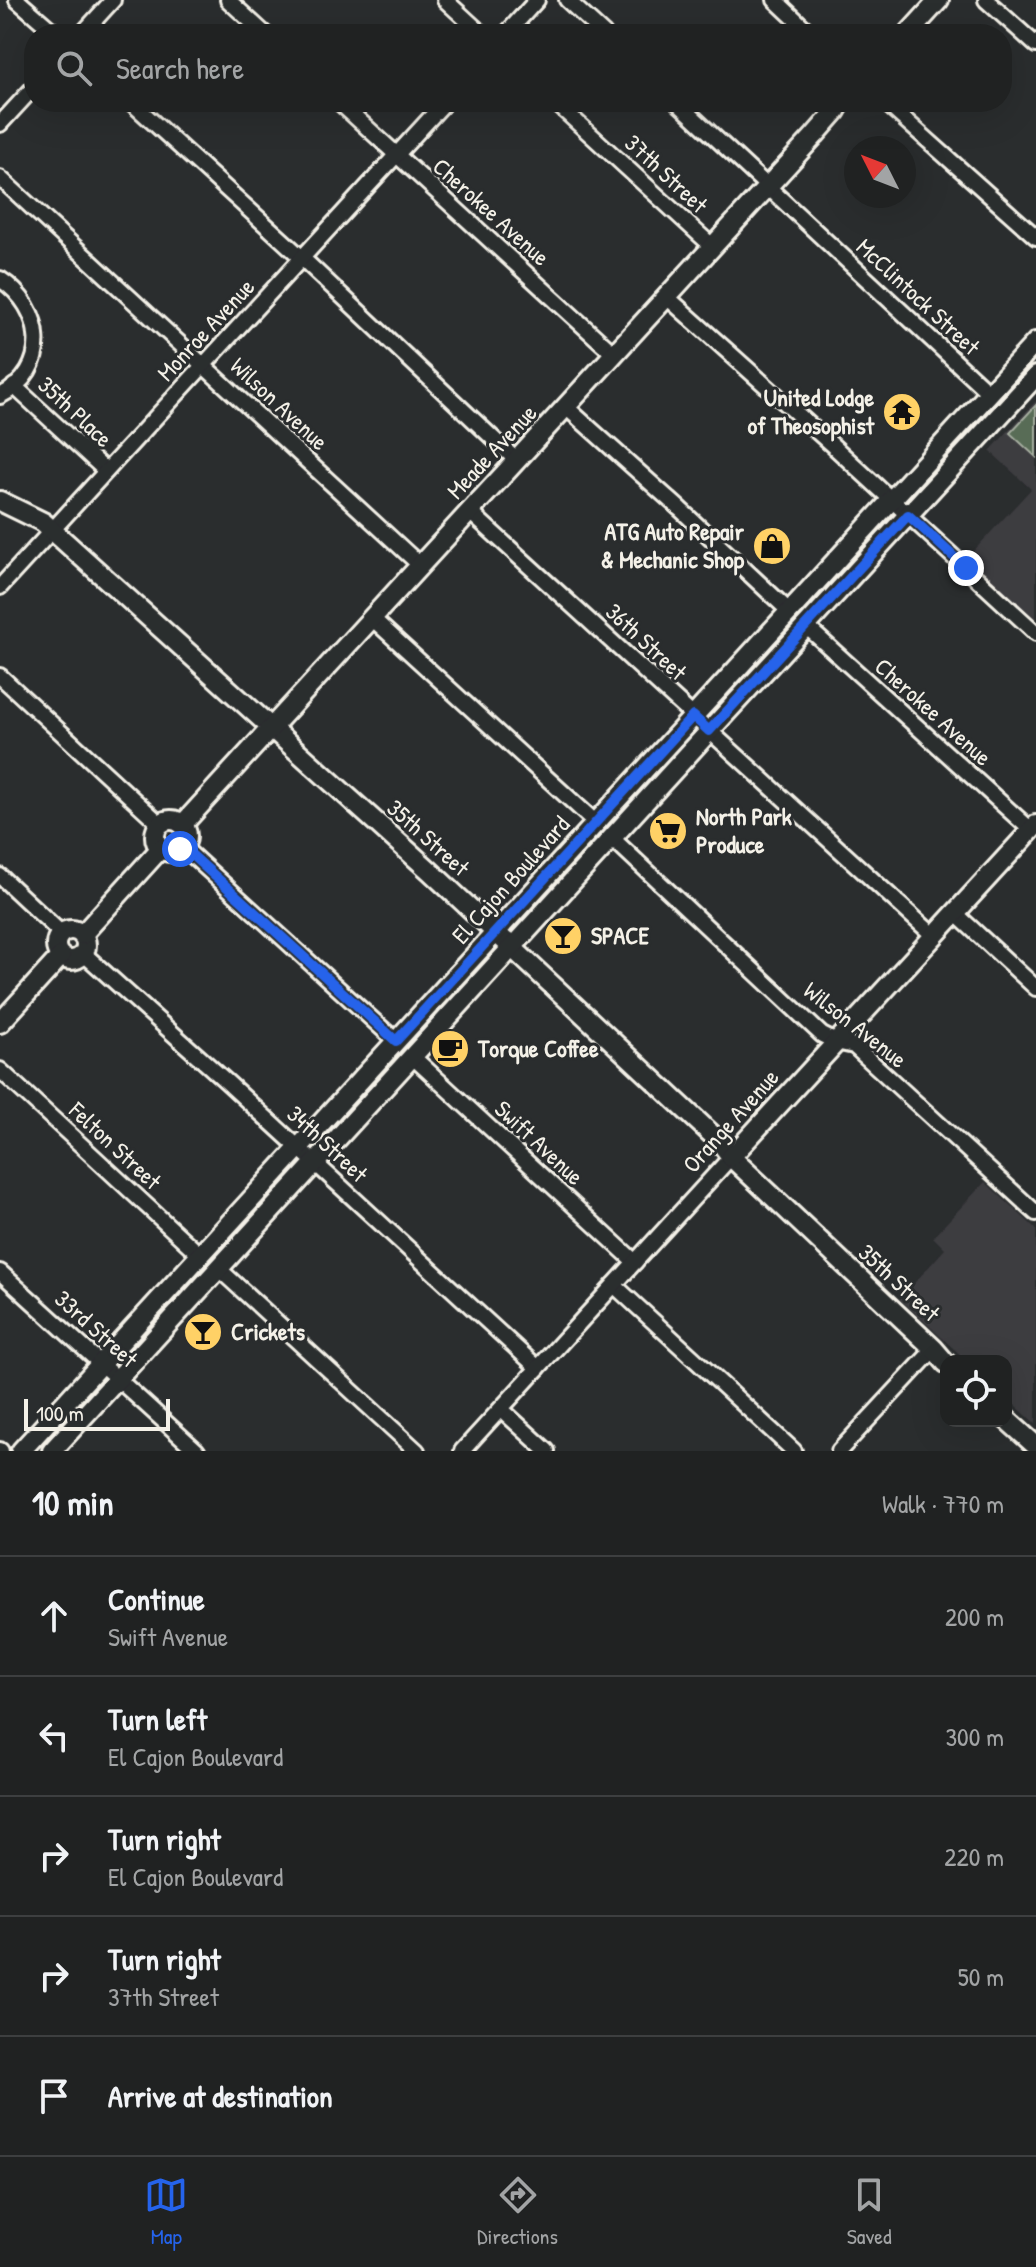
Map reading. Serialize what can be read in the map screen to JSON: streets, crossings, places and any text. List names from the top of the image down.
{
  "streets": {
    "main road": [
      "Meade Avenue",
      "35th Street",
      "El Cajon Boulevard",
      "Orange Avenue"
    ],
    "street": [
      "37th Street",
      "Cherokee Avenue",
      "McClintock Street",
      "Monroe Avenue",
      "Wilson Avenue",
      "35th Place",
      "36th Street",
      "Swift Avenue",
      "34th Street",
      "Felton Street",
      "33rd Street"
    ]
  },
  "crossings": [
    ["37th Street", "Meade Avenue"],
    ["Cherokee Avenue", "Monroe Avenue"],
    ["Cherokee Avenue", "Meade Avenue"],
    ["Cherokee Avenue", "El Cajon Boulevard"],
    ["Cherokee Avenue", "Orange Avenue"],
    ["McClintock Street", "Meade Avenue"],
    ["McClintock Street", "El Cajon Boulevard"],
    ["Monroe Avenue", "Wilson Avenue"],
    ["Monroe Avenue", "35th Place"],
    ["Monroe Avenue", "35th Street"],
    ["Wilson Avenue", "Meade Avenue"],
    ["Wilson Avenue", "El Cajon Boulevard"],
    ["Wilson Avenue", "Orange Avenue"],
    ["Meade Avenue", "36th Street"],
    ["Meade Avenue", "35th Street"],
    ["36th Street", "El Cajon Boulevard"],
    ["36th Street", "Orange Avenue"],
    ["35th Street", "El Cajon Boulevard"],
    ["35th Street", "Orange Avenue"],
    ["El Cajon Boulevard", "Swift Avenue"],
    ["El Cajon Boulevard", "34th Street"],
    ["El Cajon Boulevard", "Felton Street"],
    ["El Cajon Boulevard", "33rd Street"],
    ["Orange Avenue", "Swift Avenue"],
    ["Orange Avenue", "34th Street"]
  ],
  "places": {
    "temple": ["United Lodge of Theosophist"],
    "shop": ["ATG Auto Repair & Mechanic Shop"],
    "supermarket": ["North Park Produce"],
    "bar": ["SPACE", "Crickets"],
    "cafe": ["Torque Coffee"]
  },
  "scale_bar": "100 m",
  "north": "top left",
  "page": {
    "search": "Search here",
    "scale": "100 m",
    "heading": ["10 min", "Walk · 770 m"],
    "list": [
      ["Continue", "Swift Avenue", "200 m"],
      ["Turn left", "El Cajon Boulevard", "300 m"],
      ["Turn right", "El Cajon Boulevard", "220 m"],
      ["Turn right", "37th Street", "50 m"],
      "Arrive at destination"
    ],
    "nav": ["Map", "Directions", "Saved"]
  }
}
